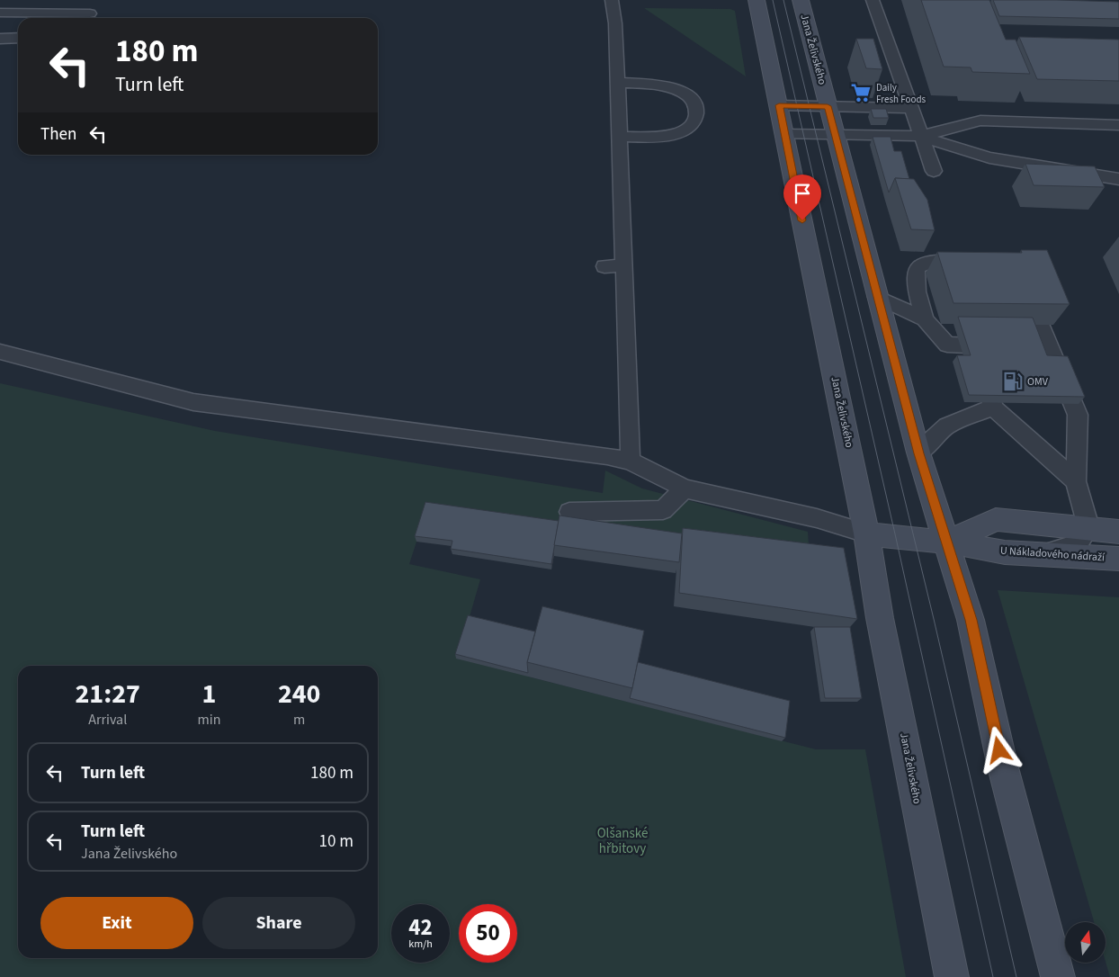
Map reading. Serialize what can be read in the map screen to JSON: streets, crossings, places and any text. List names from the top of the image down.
{
  "streets": {
    "main road": ["Jana Želivského", "U Nákladového nádraží"]
  },
  "crossings": [
    ["Jana Želivského", "U Nákladového nádraží"]
  ],
  "parks": ["Olšanské hřbitovy"],
  "places": {
    "supermarket": ["Daily Fresh Foods"],
    "fuel station": ["OMV"]
  },
  "north": "top",
  "page": {
    "turn": ["180 m", "Turn left"],
    "then": "Then",
    "eta": [
      "21:27",
      "Arrival",
      "1",
      "min",
      "240",
      "m"
    ],
    "list": [
      {
        "name": "Turn left",
        "value": "180 m"
      },
      {
        "name": "Turn left",
        "note": "Jana Želivského",
        "value": "10 m"
      }
    ],
    "buttons": ["Exit", "Share"],
    "speed": "42 km/h",
    "limit": "50"
  }
}
